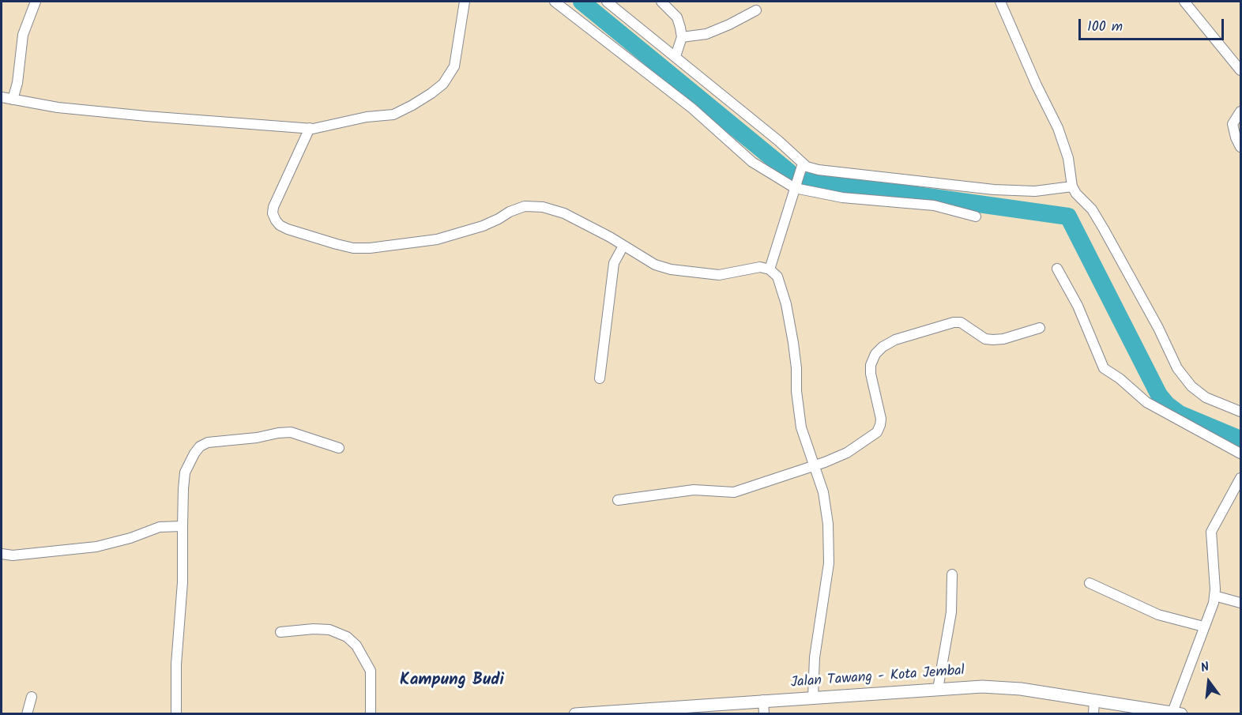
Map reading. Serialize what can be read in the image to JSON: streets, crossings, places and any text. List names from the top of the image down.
{
  "streets": {
    "main road": ["Jalan Tawang - Kota Jembal"]
  },
  "districts": ["Kampung Budi"],
  "scale_bar": "100 m",
  "north": "top"
}
